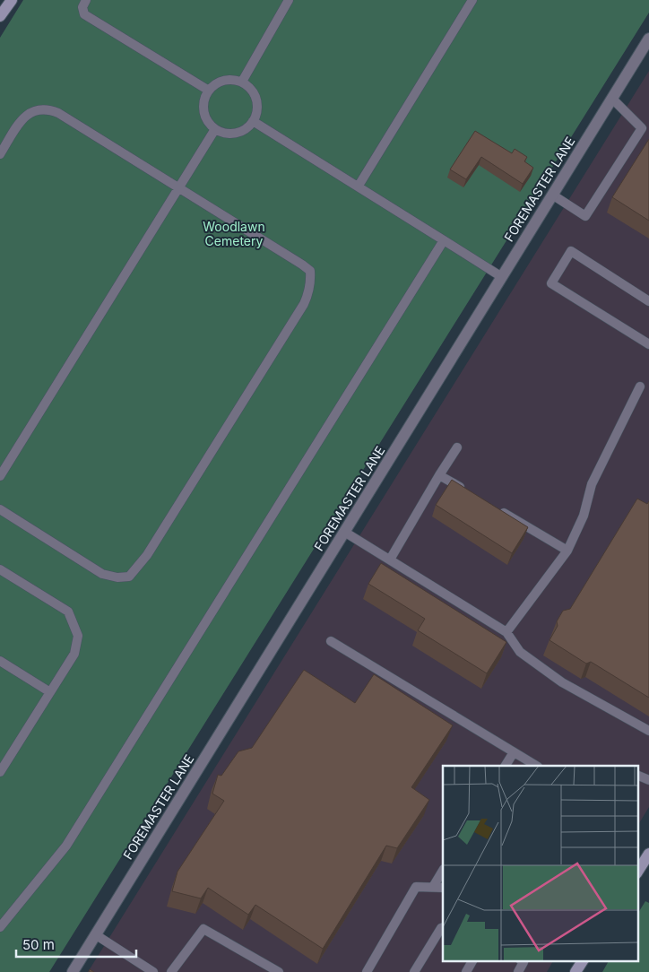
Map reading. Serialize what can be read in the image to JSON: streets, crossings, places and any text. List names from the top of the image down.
{
  "streets": {
    "street": ["FOREMASTER LANE"]
  },
  "parks": ["Woodlawn Cemetery"],
  "scale_bar": "50 m"
}
